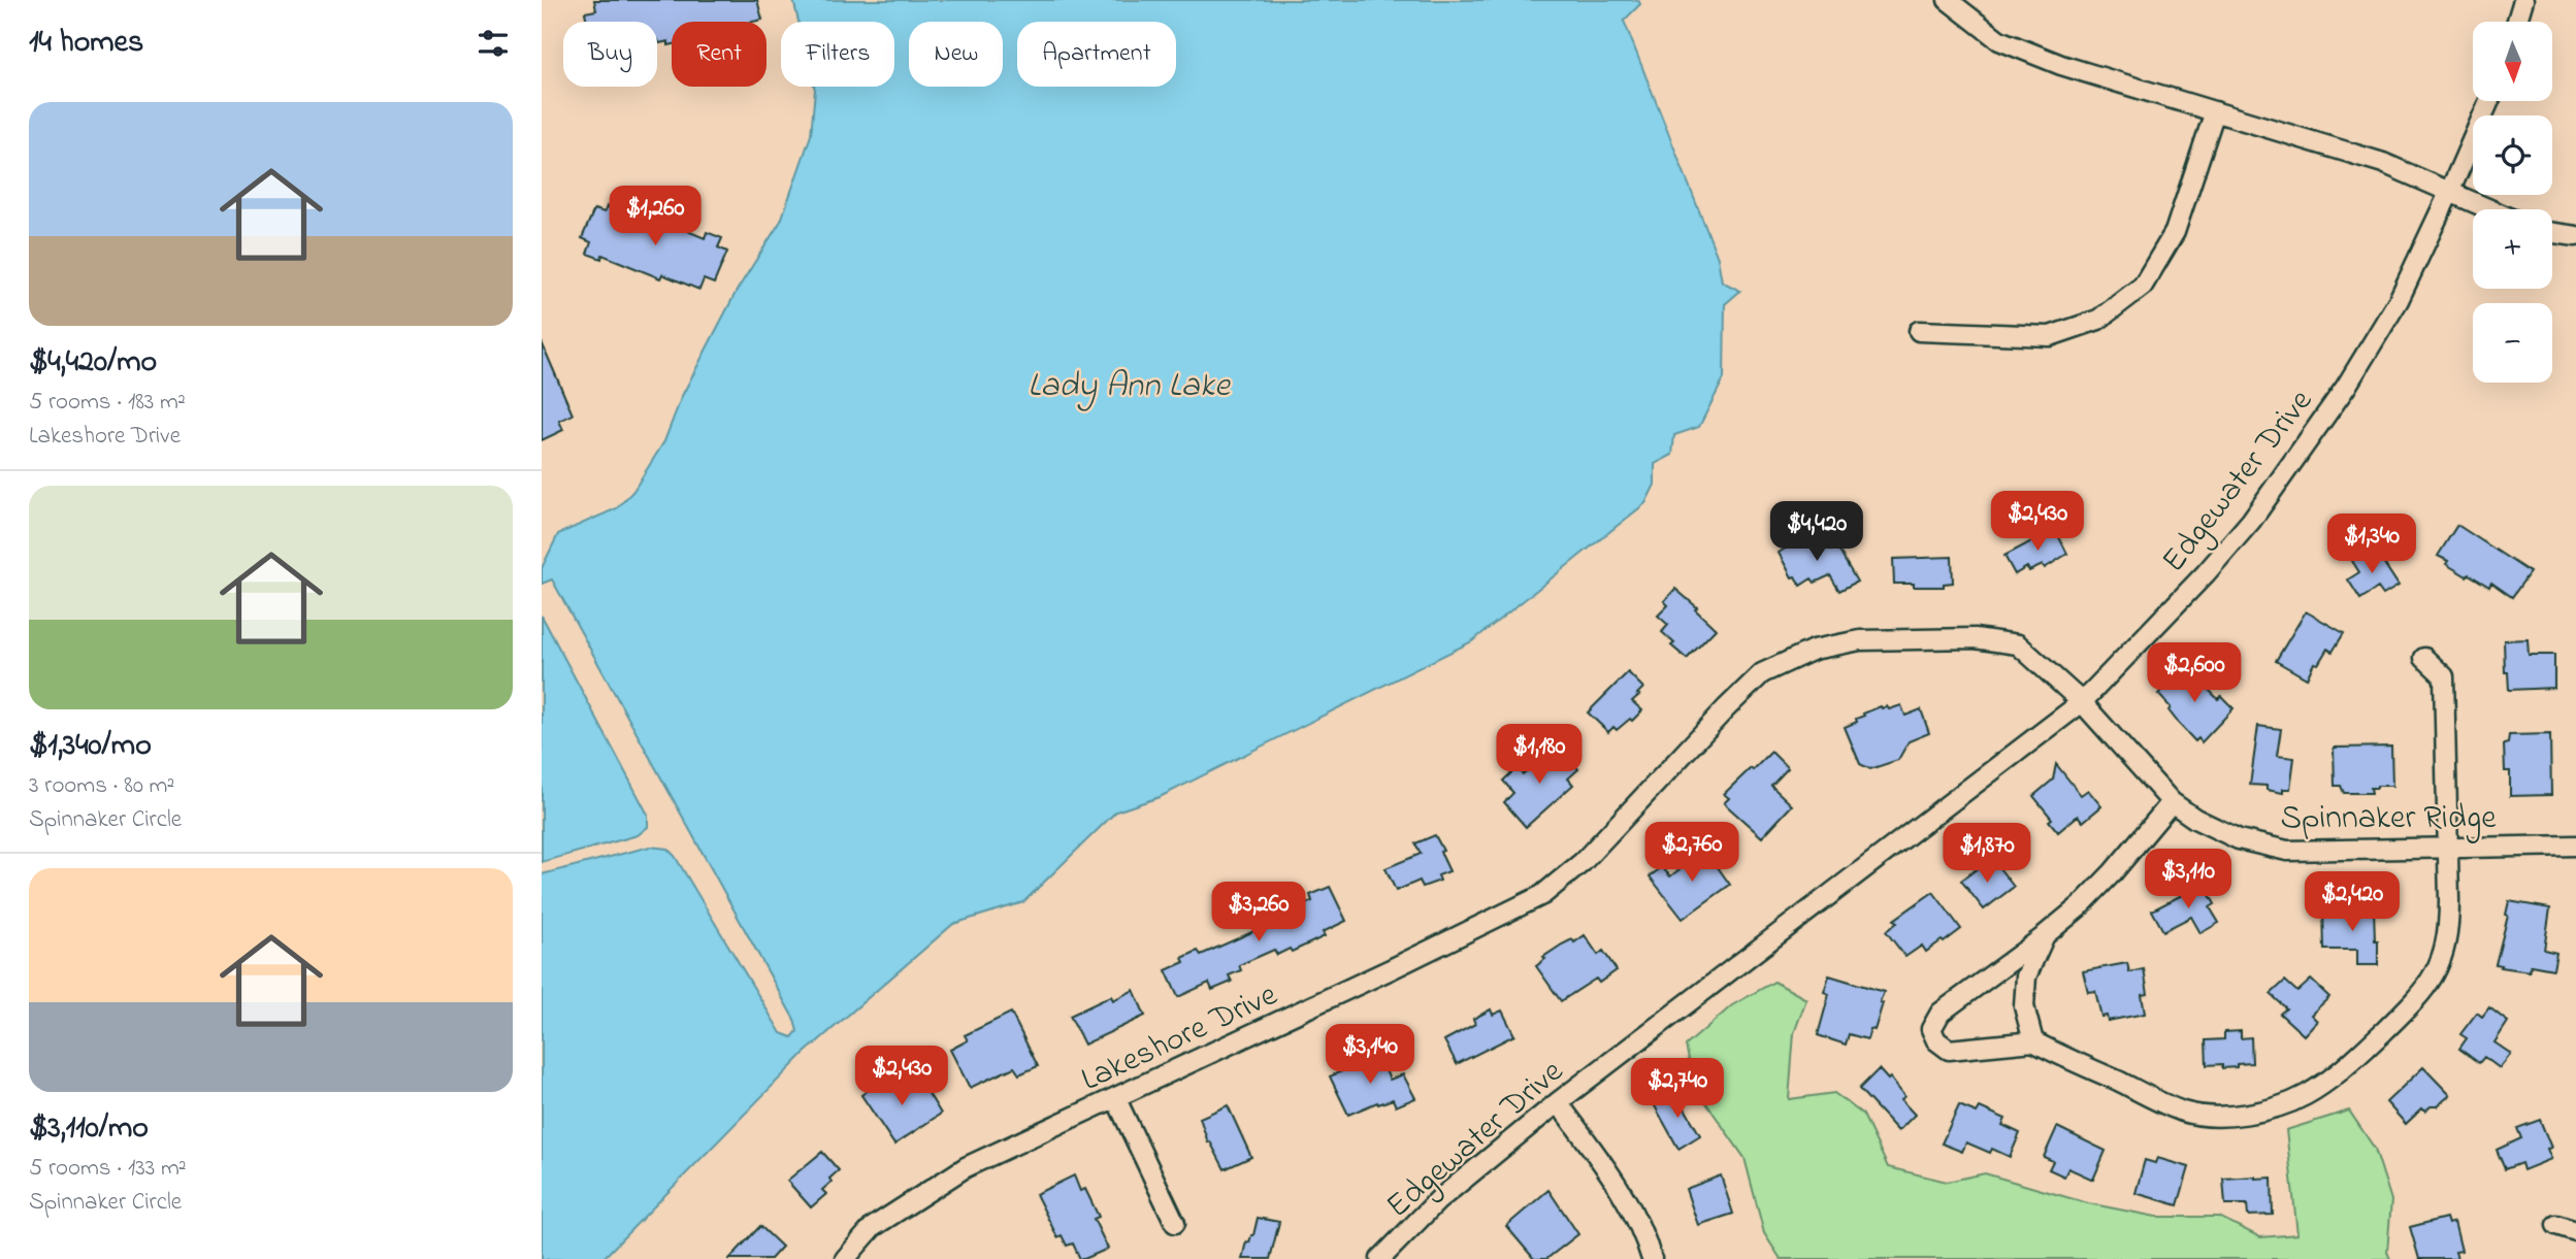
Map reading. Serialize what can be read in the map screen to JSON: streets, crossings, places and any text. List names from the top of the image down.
{
  "streets": {
    "street": ["Edgewater Drive", "Spinnaker Ridge", "Lakeshore Drive"]
  },
  "crossings": [
    ["Edgewater Drive", "Spinnaker Ridge"],
    ["Edgewater Drive", "Lakeshore Drive"],
    ["Spinnaker Ridge", "Lakeshore Drive"]
  ],
  "water": ["Lady Ann Lake"],
  "north": "bottom",
  "page": {
    "heading": "14 homes",
    "map_buttons": ["+", "−"],
    "chip": [
      "Buy",
      "Rent",
      "Filters",
      "New",
      "Apartment"
    ],
    "list": [
      {
        "name": "$4,420/mo",
        "note": "5 rooms · 183 m² · Lakeshore Drive"
      },
      {
        "name": "$1,340/mo",
        "note": "3 rooms · 80 m² · Spinnaker Circle"
      },
      {
        "name": "$3,110/mo",
        "note": "5 rooms · 133 m² · Spinnaker Circle"
      }
    ],
    "price": [
      "$1,260",
      "$2,430",
      "$4,420",
      "$1,340",
      "$2,600",
      "$1,180",
      "$2,760",
      "$1,870",
      "$3,110",
      "$2,420",
      "$3,260",
      "$3,140",
      "$2,430",
      "$2,740"
    ]
  }
}
